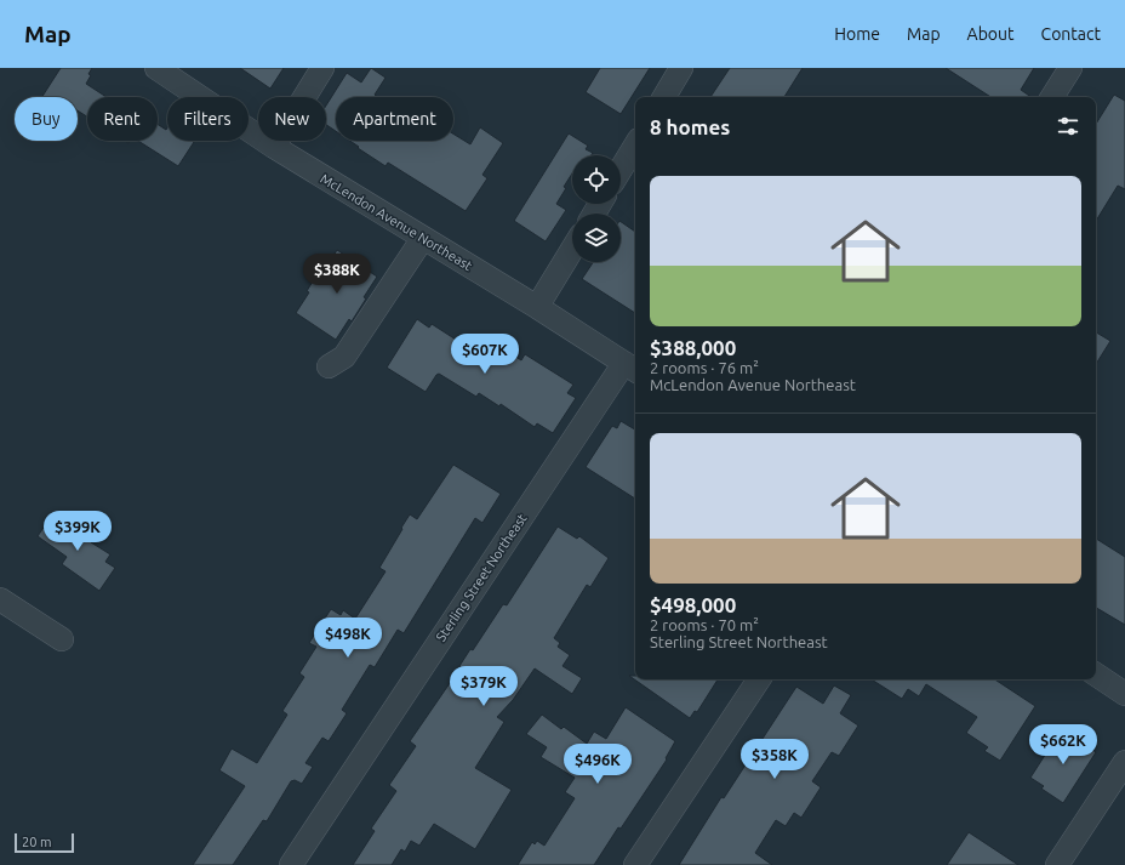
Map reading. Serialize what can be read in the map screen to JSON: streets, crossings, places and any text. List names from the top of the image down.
{
  "streets": {
    "street": ["McLendon Avenue Northeast", "Sterling Street Northeast"]
  },
  "crossings": [
    ["McLendon Avenue Northeast", "Sterling Street Northeast"]
  ],
  "scale_bar": "20 m",
  "page": {
    "header": "Map",
    "nav": [
      "Home",
      "Map",
      "About",
      "Contact"
    ],
    "chip": [
      "Buy",
      "Rent",
      "Filters",
      "New",
      "Apartment"
    ],
    "heading": "8 homes",
    "list": [
      {
        "name": "$388,000",
        "note": "2 rooms · 76 m² · McLendon Avenue Northeast"
      },
      {
        "name": "$498,000",
        "note": "2 rooms · 70 m² · Sterling Street Northeast"
      }
    ],
    "price": [
      "$388K",
      "$607K",
      "$399K",
      "$498K",
      "$379K",
      "$662K",
      "$358K",
      "$496K"
    ],
    "scale": "20 m"
  }
}
